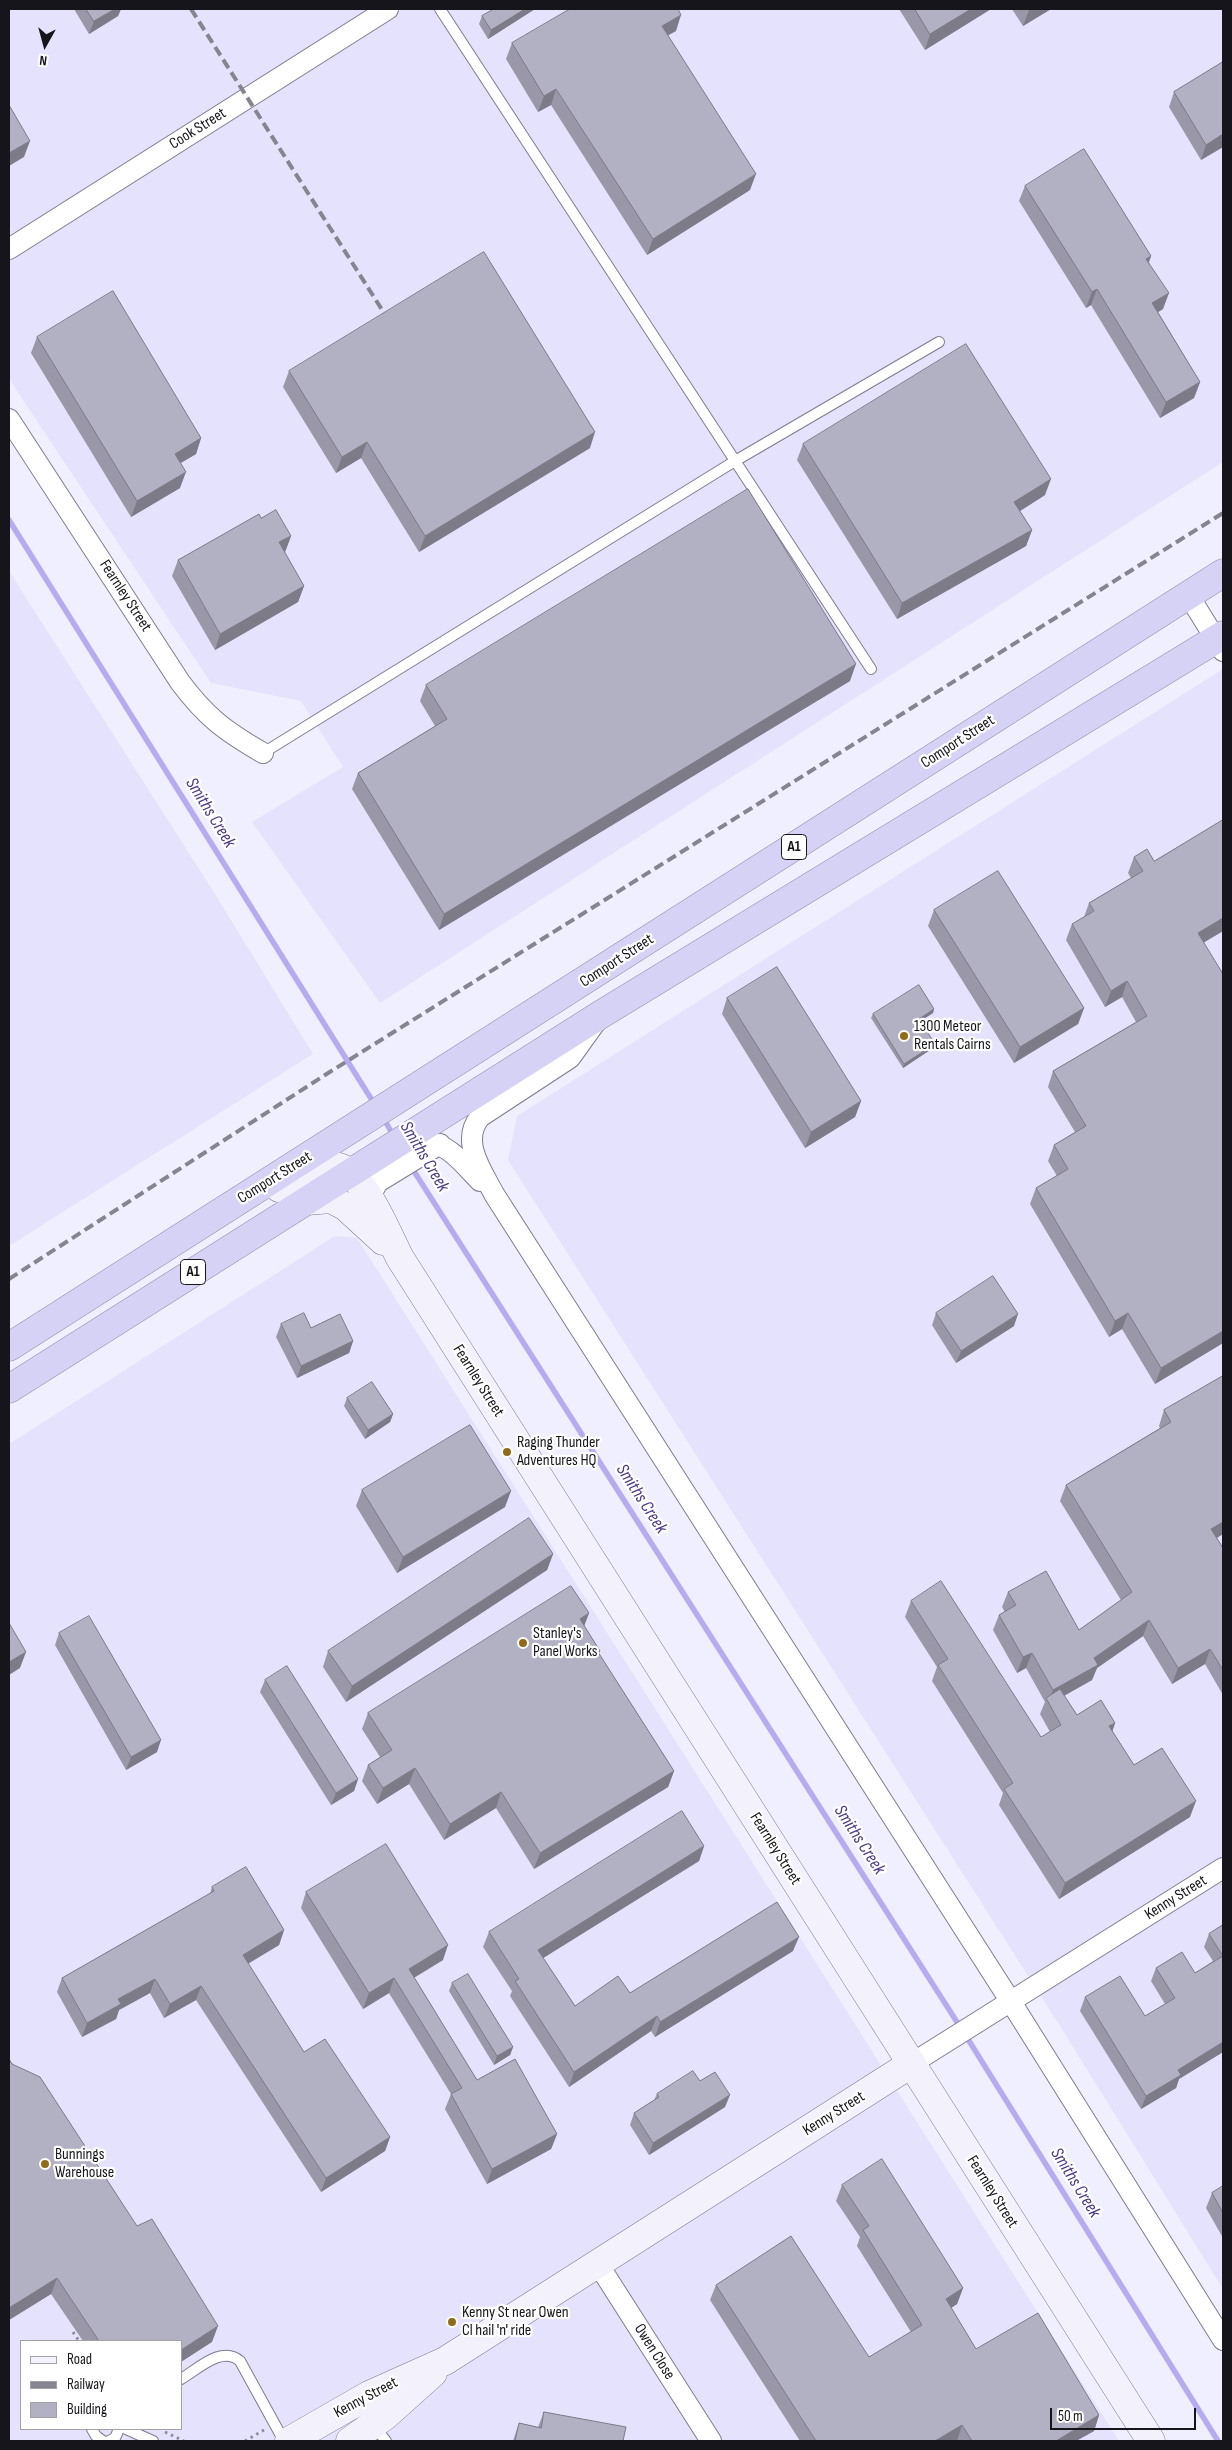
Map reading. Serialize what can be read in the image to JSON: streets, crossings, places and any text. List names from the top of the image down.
{
  "streets": {
    "highway": ["Comport Street", "A1"],
    "street": [
      "Cook Street",
      "Fearnley Street",
      "Kenny Street",
      "Owen Close"
    ]
  },
  "crossings": [
    ["Fearnley Street", "A1"],
    ["Fearnley Street", "Kenny Street"],
    ["Kenny Street", "Owen Close"]
  ],
  "water": ["Smiths Creek"],
  "places": [
    "1300 Meteor Rentals Cairns",
    "Raging Thunder Adventures HQ",
    "Stanley's Panel Works",
    "Bunnings Warehouse",
    "Kenny St near Owen Cl hail 'n' ride"
  ],
  "legend": ["Road", "Railway", "Building"],
  "scale_bar": "50 m",
  "north": "bottom"
}
